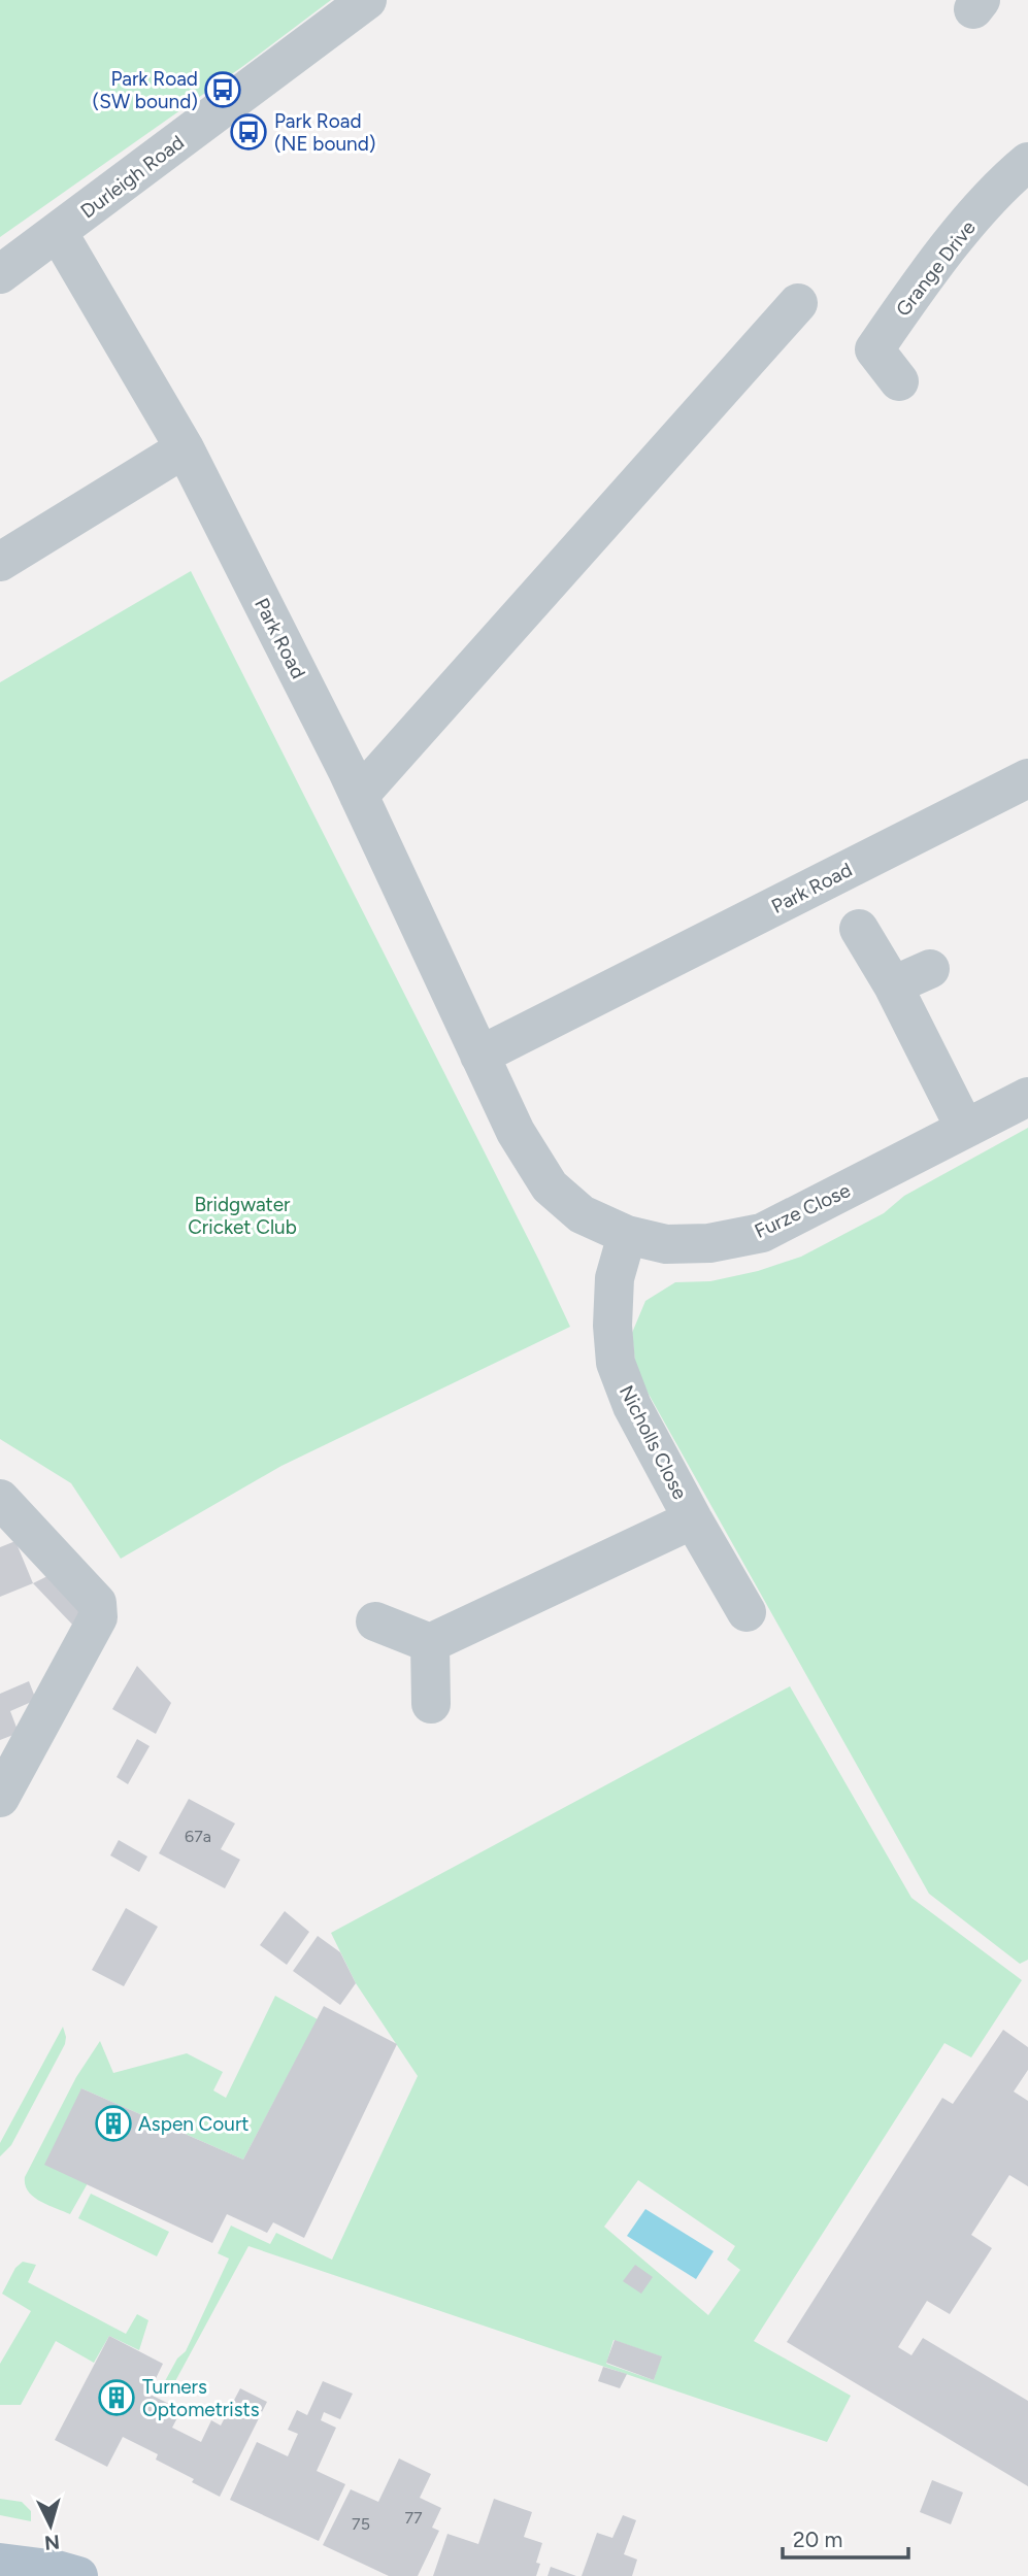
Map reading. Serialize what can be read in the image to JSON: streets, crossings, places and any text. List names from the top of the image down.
{
  "streets": {
    "street": [
      "Durleigh Road",
      "Grange Drive",
      "Park Road",
      "Furze Close",
      "Nicholls Close"
    ]
  },
  "crossings": [
    ["Durleigh Road", "Park Road"],
    ["Park Road", "Furze Close"],
    ["Park Road", "Nicholls Close"],
    ["Furze Close", "Nicholls Close"]
  ],
  "parks": ["Bridgwater Cricket Club"],
  "places": {
    "bus stop": ["Park Road (SW bound)", "Park Road (NE bound)"],
    "building": ["Aspen Court", "Turners Optometrists"]
  },
  "house_numbers": ["67a", "77", "75"],
  "scale_bar": "20 m",
  "north": "bottom"
}
